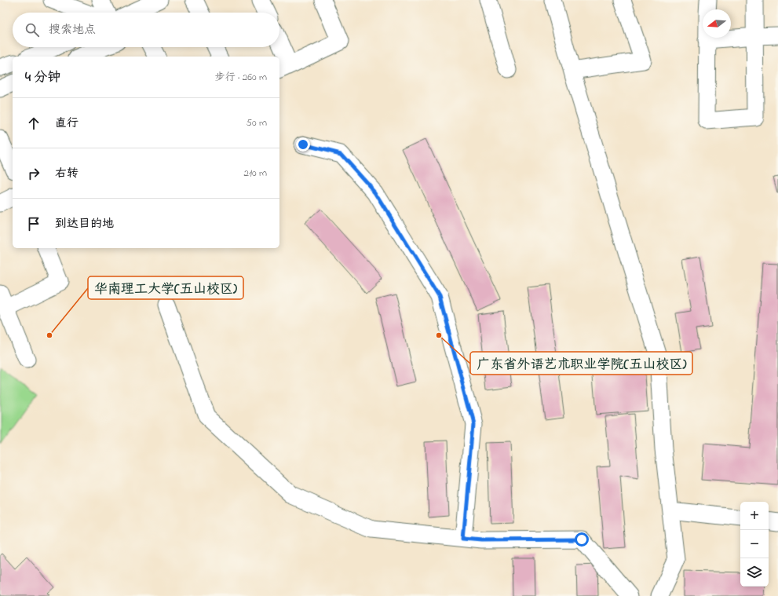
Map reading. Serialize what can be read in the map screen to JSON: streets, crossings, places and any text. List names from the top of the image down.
{
  "places": ["华南理工大学(五山校区)", "广东省外语艺术职业学院(五山校区)"],
  "north": "left",
  "page": {
    "search": "搜索地点",
    "heading": ["4 分钟", "步行 · 260 m"],
    "list": [
      ["直行", "50 m"],
      ["右转", "210 m"],
      "到达目的地"
    ],
    "map_buttons": ["+", "−"]
  }
}
